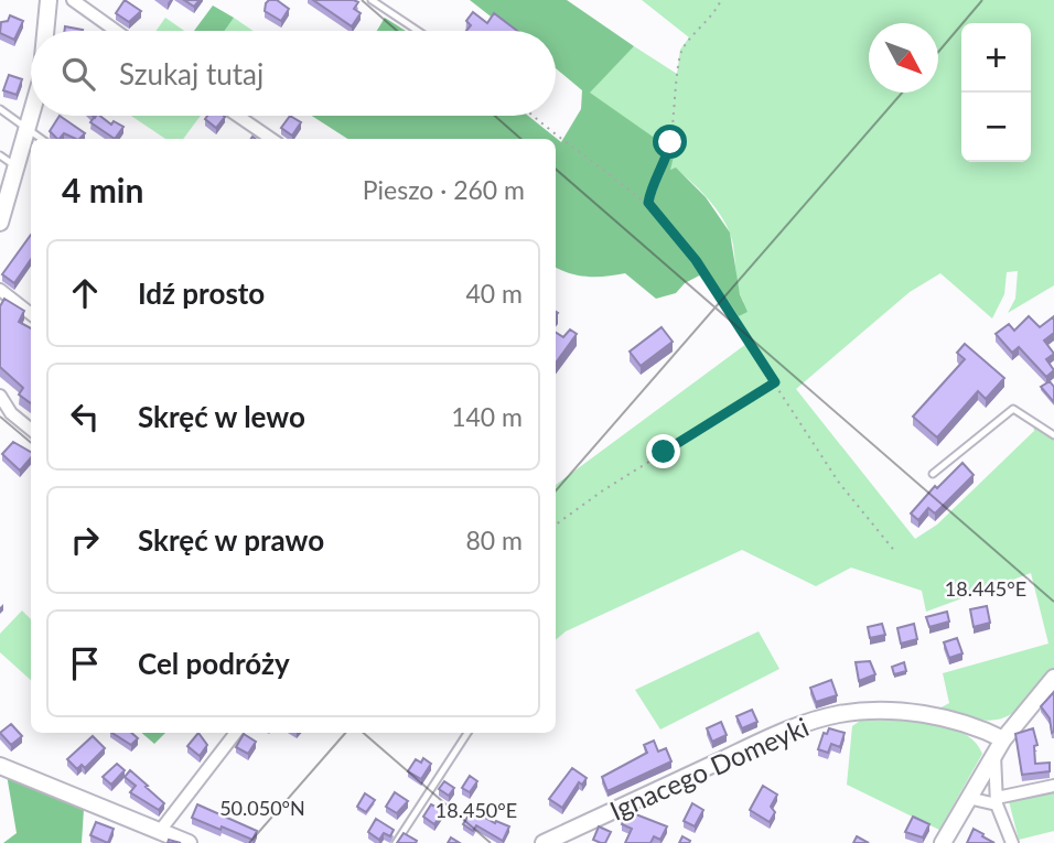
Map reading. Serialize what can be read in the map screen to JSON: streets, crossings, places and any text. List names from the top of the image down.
{
  "streets": {
    "street": ["Ignacego Domeyki"]
  },
  "north": "bottom right",
  "page": {
    "map_buttons": ["+", "−"],
    "search": "Szukaj tutaj",
    "heading": ["4 min", "Pieszo · 260 m"],
    "list": [
      ["Idź prosto", "40 m"],
      ["Skręć w lewo", "140 m"],
      ["Skręć w prawo", "80 m"],
      "Cel podróży"
    ]
  },
  "coordinates": ["18.445°E", "50.050°N", "18.450°E"]
}
